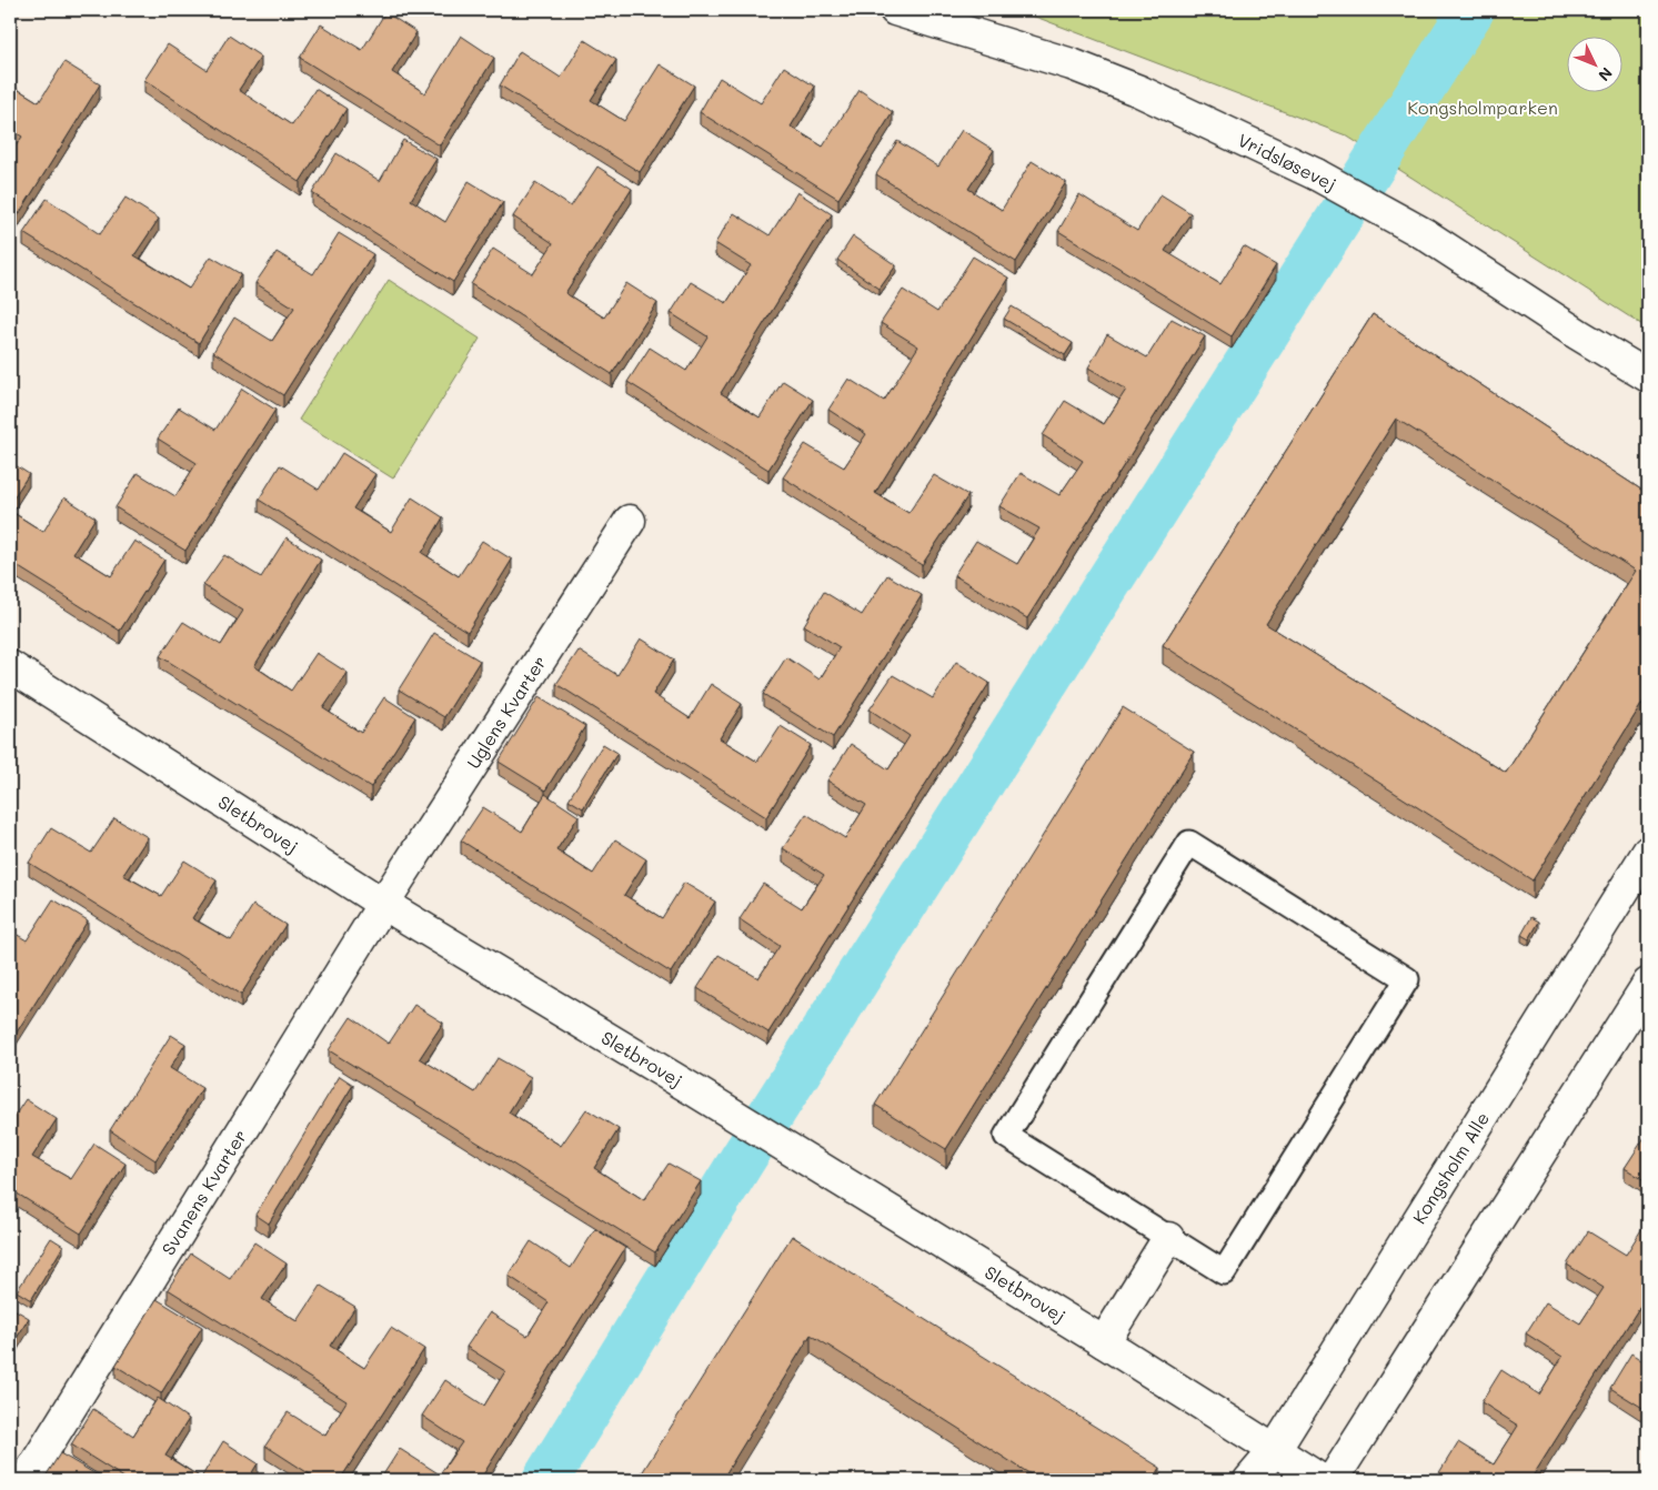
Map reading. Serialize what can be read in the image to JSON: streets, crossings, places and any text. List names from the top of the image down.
{
  "streets": {
    "street": [
      "Vridsløsevej",
      "Uglens Kvarter",
      "Sletbrovej",
      "Kongsholm Alle",
      "Svanens Kvarter"
    ]
  },
  "crossings": [
    ["Uglens Kvarter", "Sletbrovej"],
    ["Uglens Kvarter", "Svanens Kvarter"],
    ["Sletbrovej", "Kongsholm Alle"],
    ["Sletbrovej", "Svanens Kvarter"]
  ],
  "parks": ["Kongsholmparken"],
  "north": "bottom right"
}
